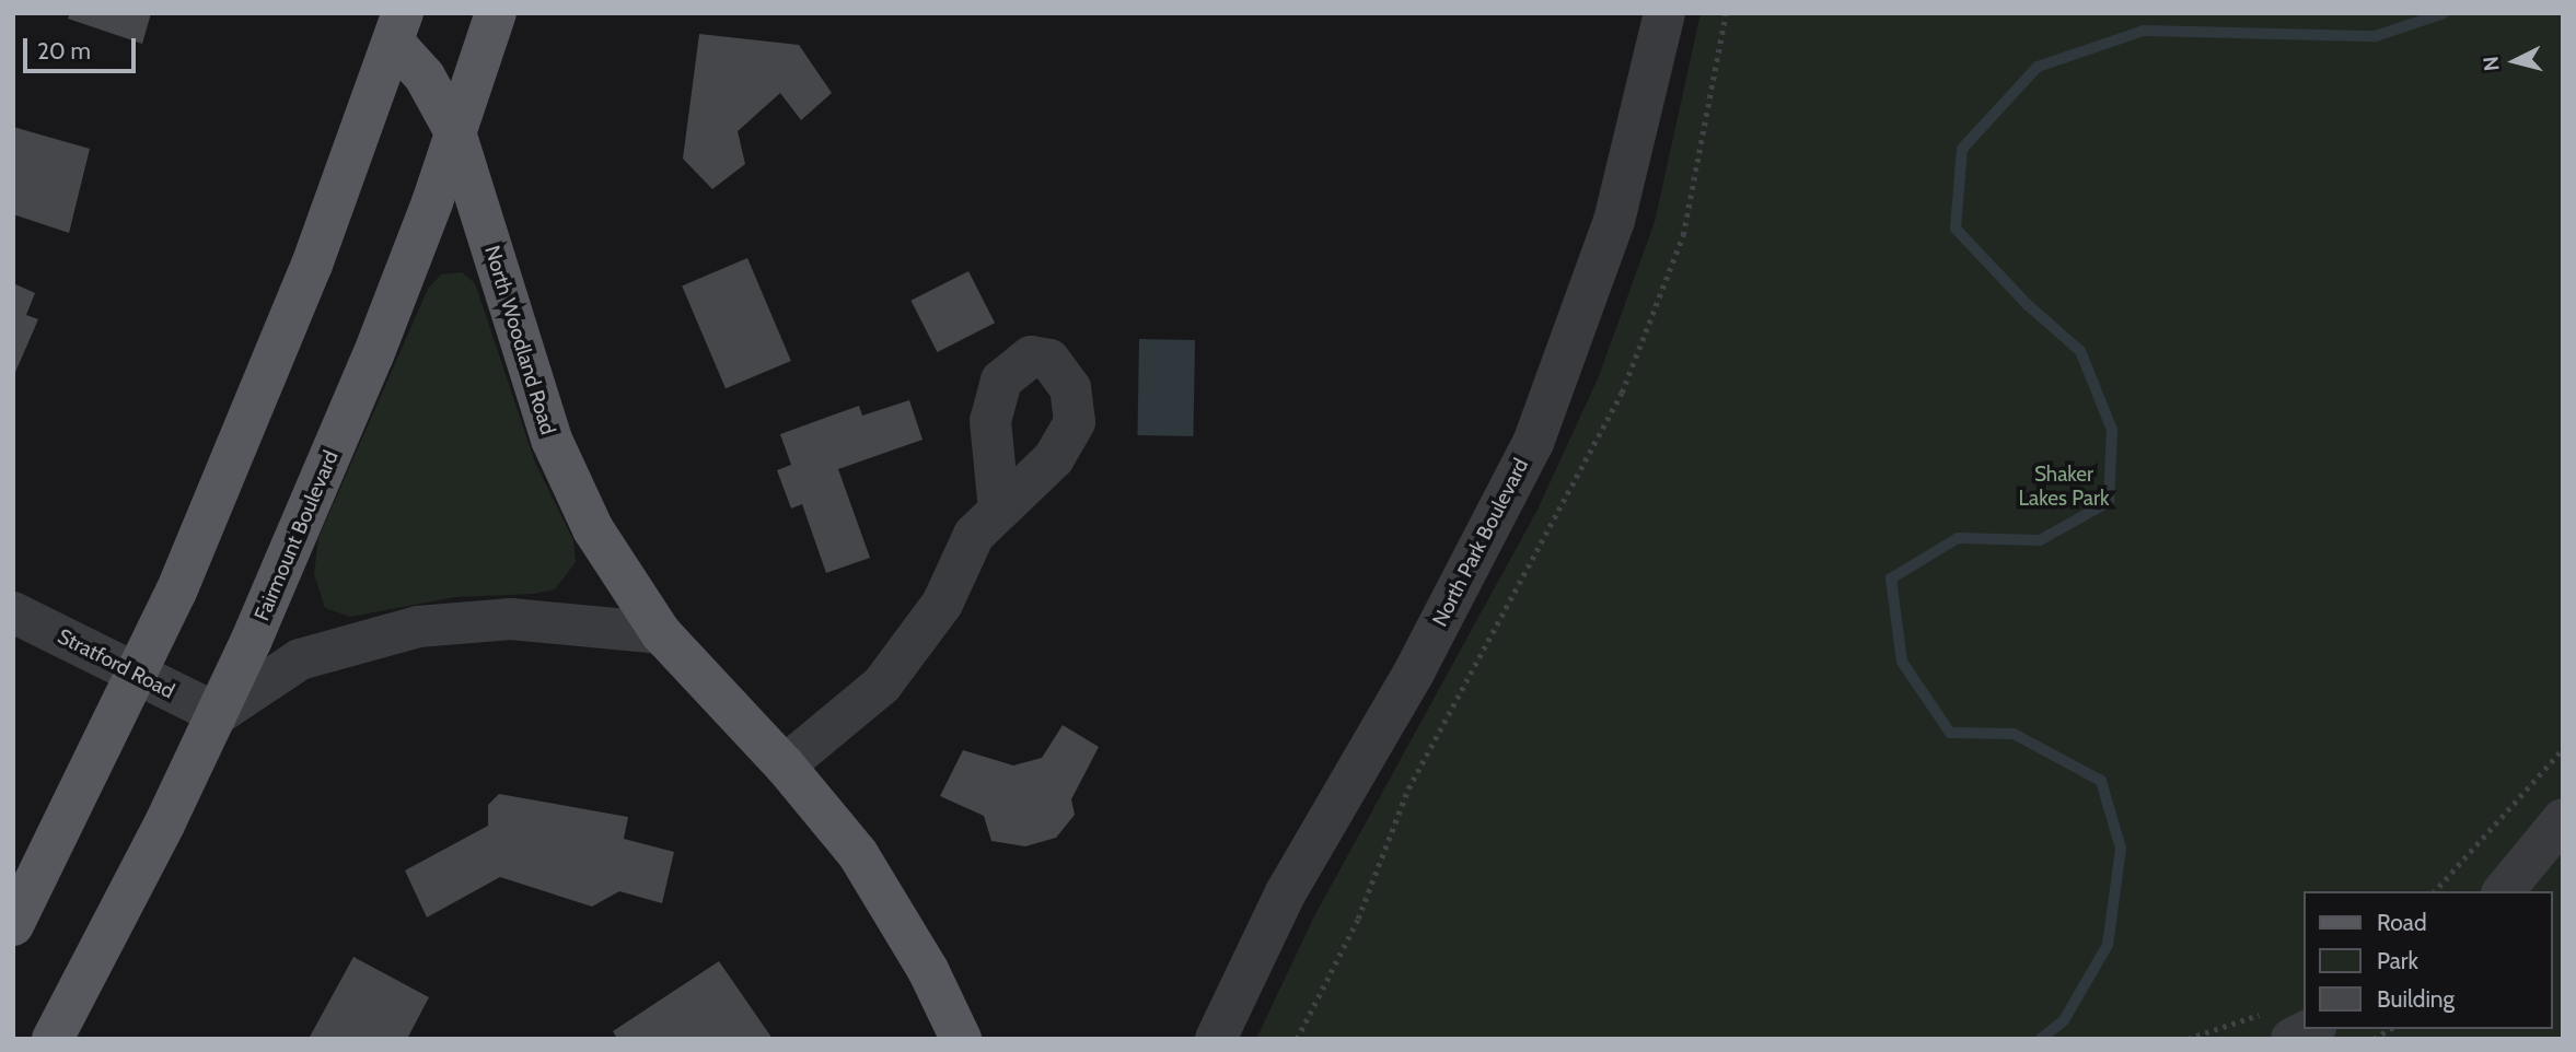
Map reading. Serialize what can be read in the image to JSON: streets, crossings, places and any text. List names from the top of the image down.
{
  "streets": {
    "main road": ["North Woodland Road", "Fairmount Boulevard"],
    "street": ["North Park Boulevard", "Stratford Road"]
  },
  "crossings": [
    ["North Woodland Road", "Fairmount Boulevard"],
    ["Fairmount Boulevard", "Stratford Road"]
  ],
  "parks": ["Shaker Lakes Park"],
  "legend": ["Road", "Park", "Building"],
  "scale_bar": "20 m",
  "north": "left"
}
